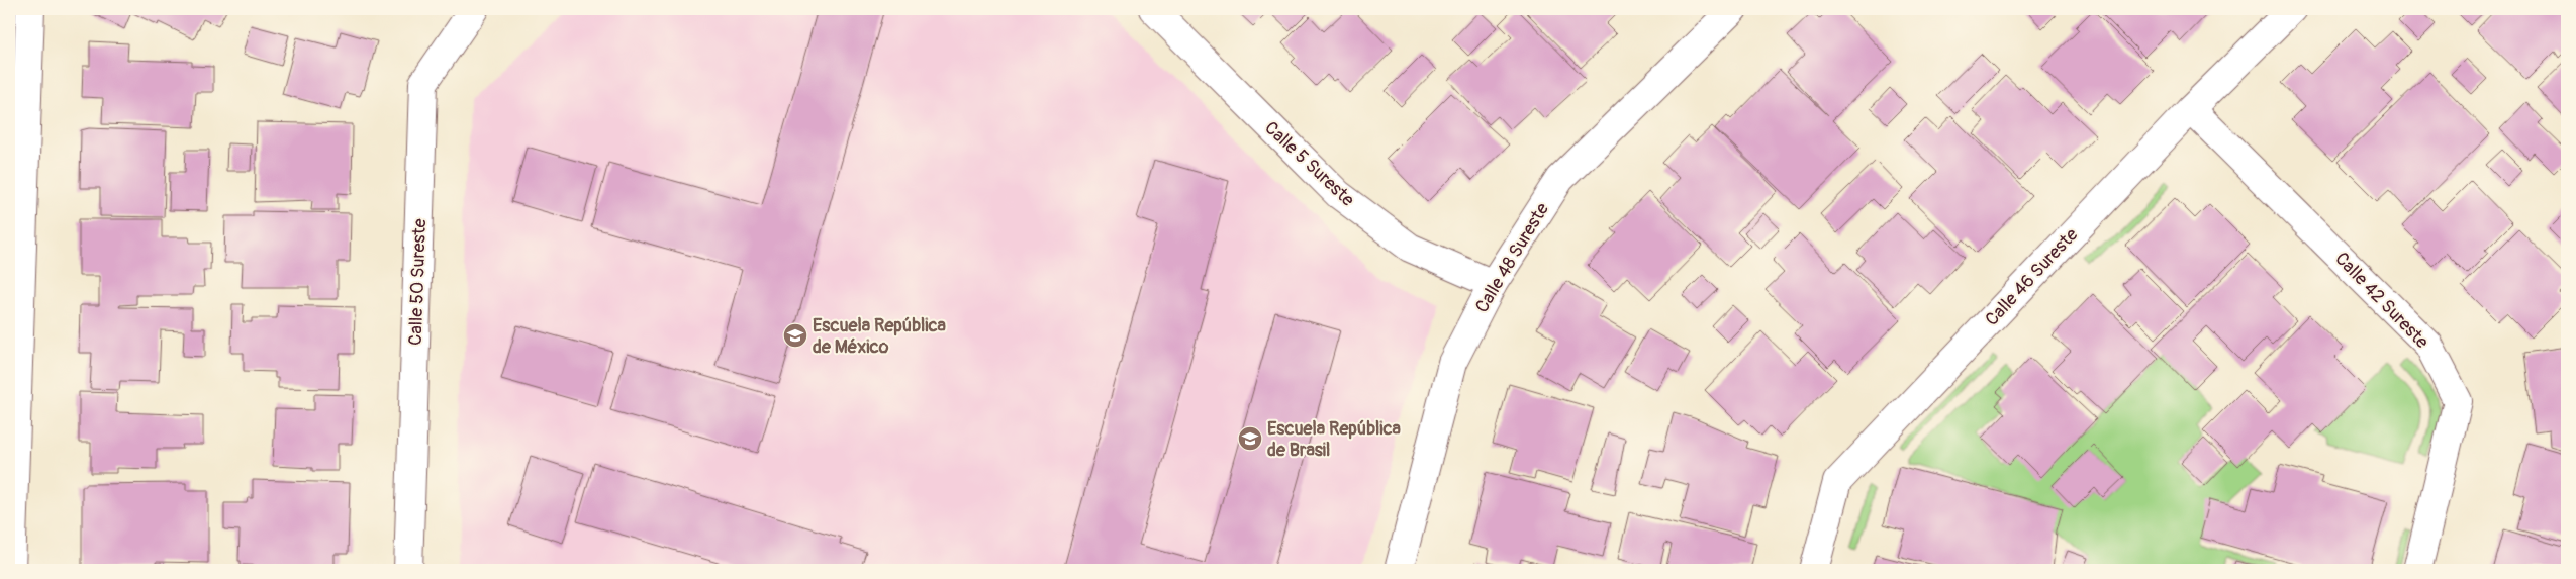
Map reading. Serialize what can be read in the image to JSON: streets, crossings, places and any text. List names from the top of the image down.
{
  "streets": {
    "street": [
      "Calle 5 Sureste",
      "Calle 48 Sureste",
      "Calle 46 Sureste",
      "Calle 50 Sureste",
      "Calle 42 Sureste"
    ]
  },
  "crossings": [
    ["Calle 5 Sureste", "Calle 48 Sureste"],
    ["Calle 46 Sureste", "Calle 42 Sureste"]
  ],
  "places": {
    "school or university": ["Escuela República de México", "Escuela República de Brasil"]
  }
}
